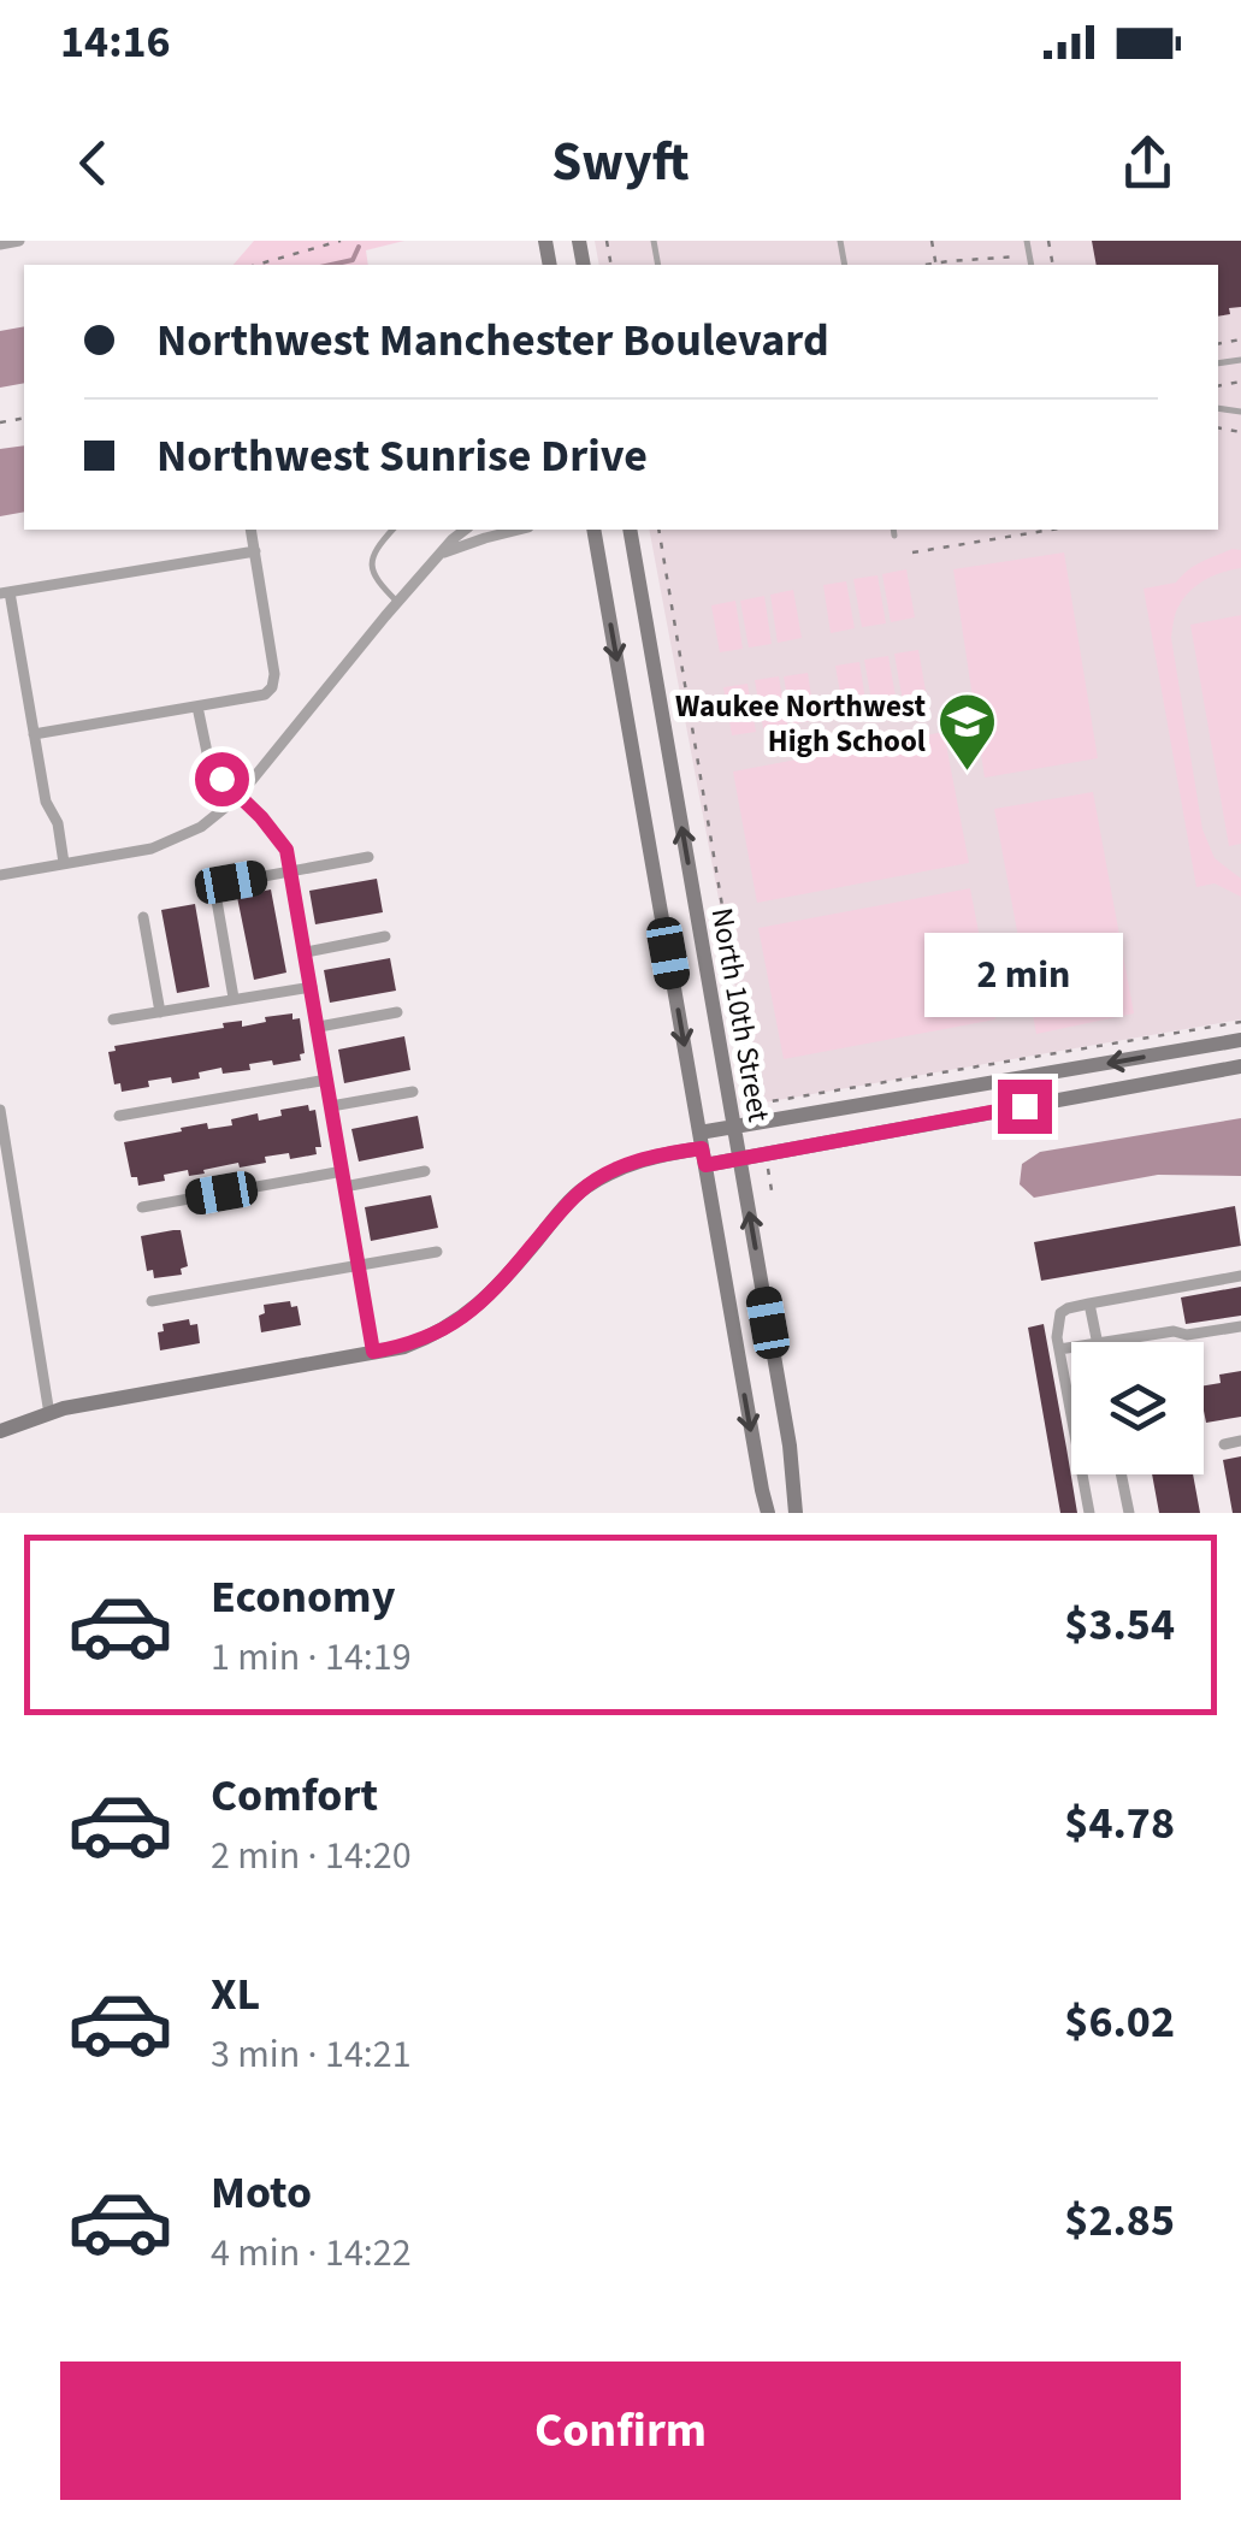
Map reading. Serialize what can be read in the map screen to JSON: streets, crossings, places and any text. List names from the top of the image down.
{
  "streets": {
    "main road": ["North 10th Street"]
  },
  "places": {
    "school or university": ["Waukee Northwest High School"]
  },
  "page": {
    "status": "14:16",
    "header": "Swyft",
    "banner": ["Northwest Manchester Boulevard", "Northwest Sunrise Drive"],
    "bubble": "2 min",
    "list": [
      {
        "name": "Economy",
        "note": "1 min · 14:19",
        "value": "$3.54"
      },
      {
        "name": "Comfort",
        "note": "2 min · 14:20",
        "value": "$4.78"
      },
      {
        "name": "XL",
        "note": "3 min · 14:21",
        "value": "$6.02"
      },
      {
        "name": "Moto",
        "note": "4 min · 14:22",
        "value": "$2.85"
      }
    ],
    "buttons": "Confirm"
  }
}
